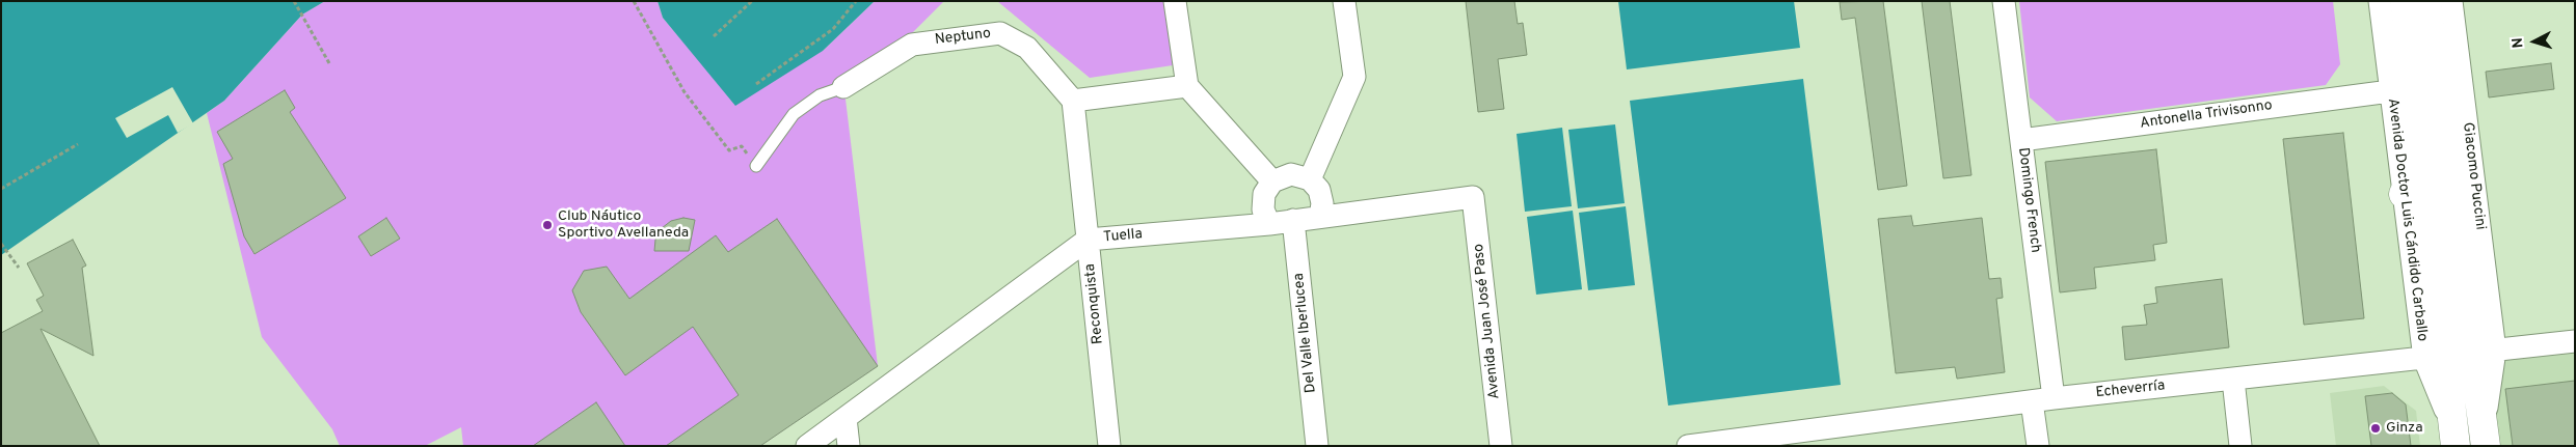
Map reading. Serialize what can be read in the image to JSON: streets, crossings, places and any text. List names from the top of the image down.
{
  "streets": {
    "main road": ["Avenida Doctor Luis Cándido Carballo"],
    "street": [
      "Neptuno",
      "Antonella Trivisonno",
      "Giacomo Puccini",
      "Domingo French",
      "Tuella",
      "Reconquista",
      "Avenida Juan José Paso",
      "Del Valle Iberlucea",
      "Echeverría"
    ]
  },
  "crossings": [
    ["Neptuno", "Reconquista"],
    ["Antonella Trivisonno", "Domingo French"],
    ["Antonella Trivisonno", "Avenida Doctor Luis Cándido Carballo"],
    ["Giacomo Puccini", "Avenida Doctor Luis Cándido Carballo"],
    ["Giacomo Puccini", "Echeverría"],
    ["Domingo French", "Echeverría"],
    ["Avenida Doctor Luis Cándido Carballo", "Echeverría"],
    ["Tuella", "Reconquista"],
    ["Tuella", "Avenida Juan José Paso"],
    ["Tuella", "Del Valle Iberlucea"]
  ],
  "places": ["Club Náutico Sportivo Avellaneda", "Ginza"],
  "north": "left"
}
